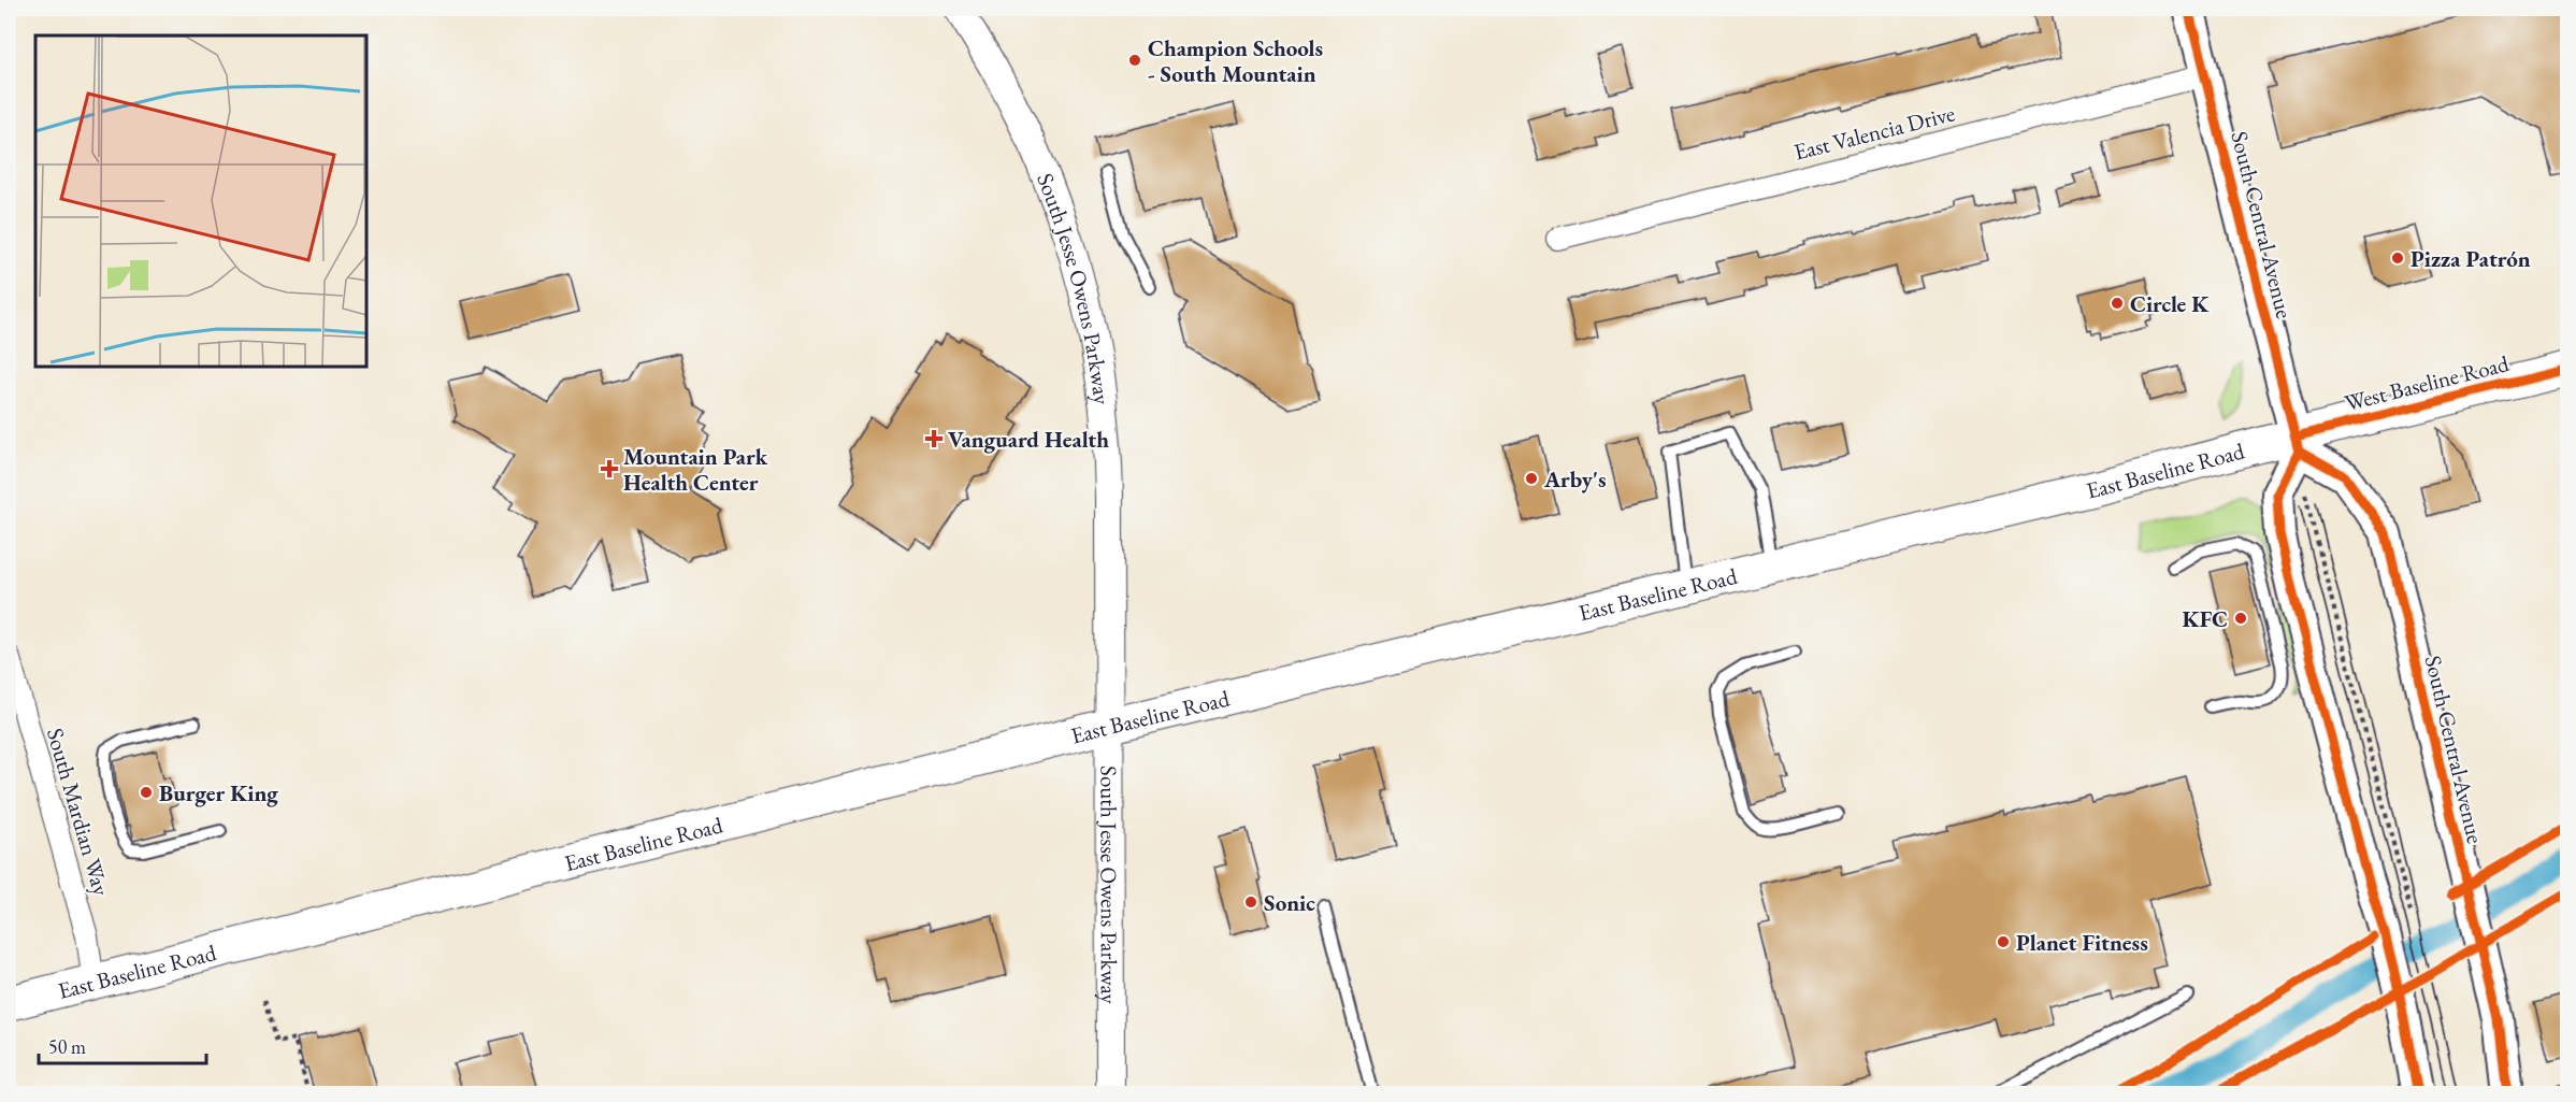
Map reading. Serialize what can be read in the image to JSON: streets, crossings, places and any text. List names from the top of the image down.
{
  "streets": {
    "main road": ["South Central Avenue", "West Baseline Road", "East Baseline Road"],
    "street": ["East Valencia Drive", "South Jesse Owens Parkway", "South Mardian Way"]
  },
  "crossings": [
    ["East Valencia Drive", "South Central Avenue"],
    ["South Central Avenue", "West Baseline Road"],
    ["South Central Avenue", "East Baseline Road"],
    ["South Jesse Owens Parkway", "East Baseline Road"],
    ["West Baseline Road", "East Baseline Road"],
    ["East Baseline Road", "South Mardian Way"]
  ],
  "places": {
    "other": [
      "Champion Schools - South Mountain",
      "Pizza Patrón",
      "Circle K",
      "Arby's",
      "KFC",
      "Burger King",
      "Sonic",
      "Planet Fitness"
    ],
    "health": ["Vanguard Health", "Mountain Park Health Center"]
  },
  "scale_bar": "50 m"
}
